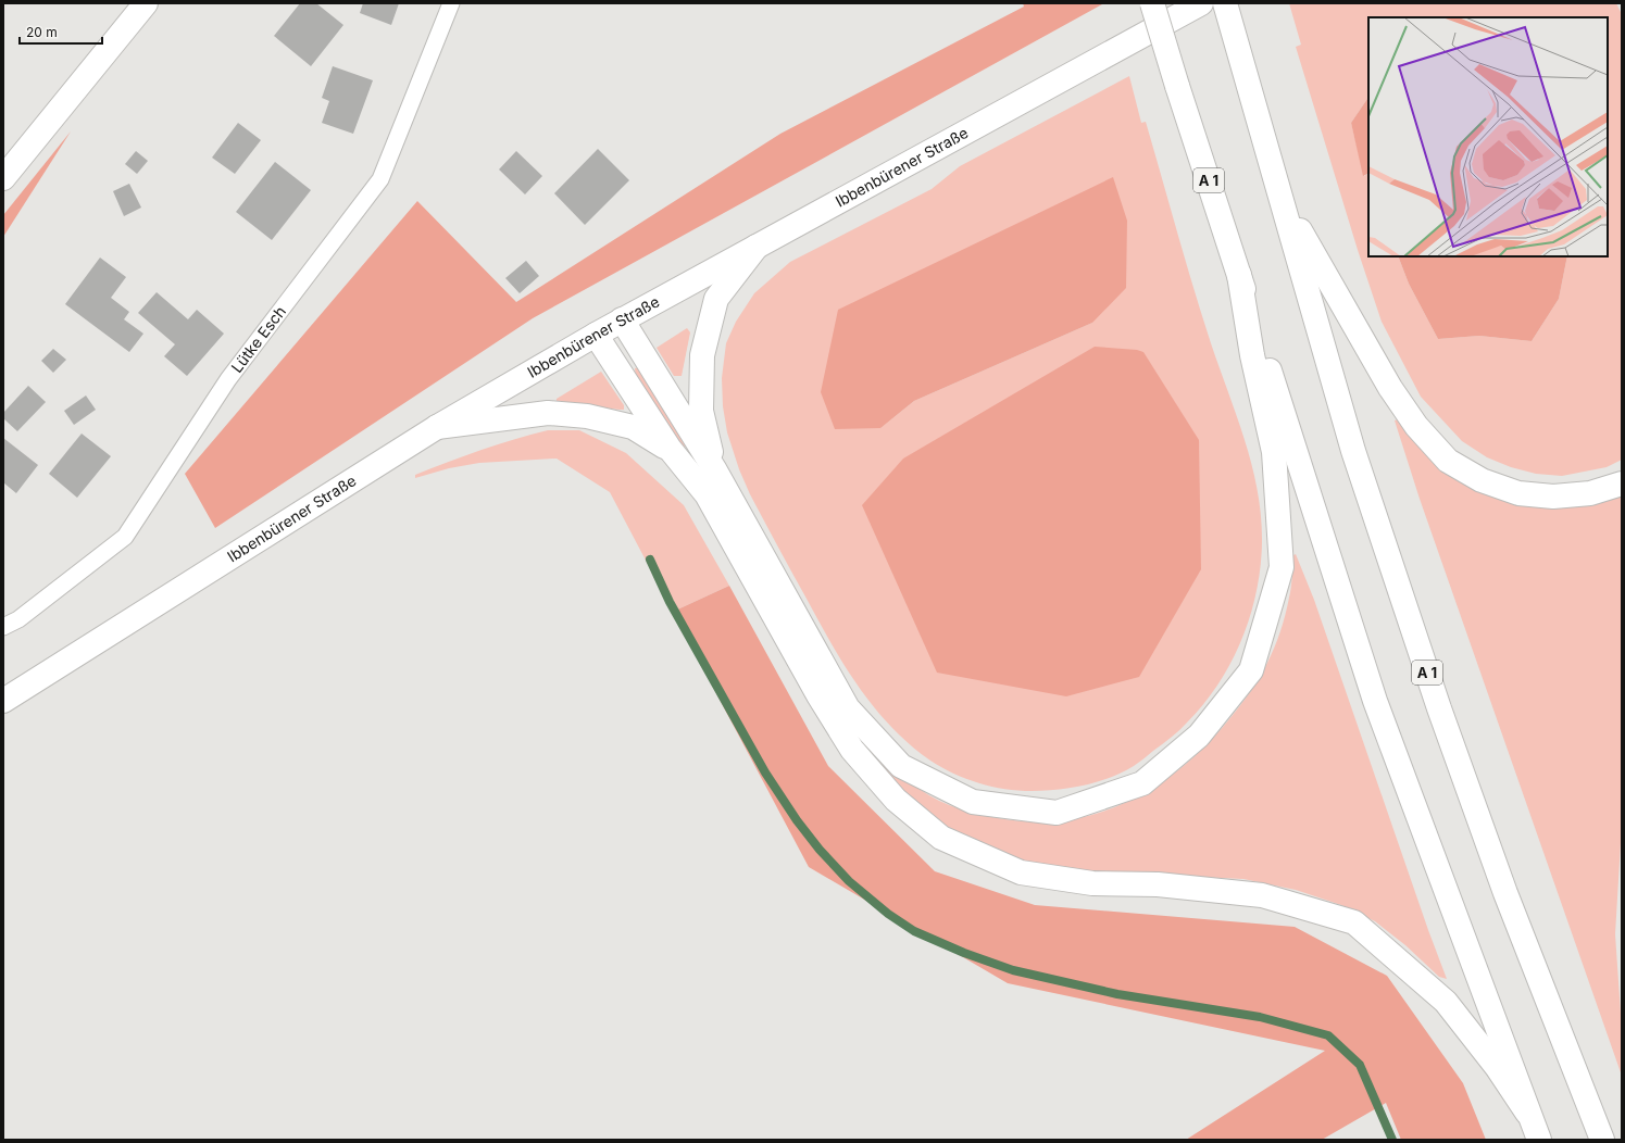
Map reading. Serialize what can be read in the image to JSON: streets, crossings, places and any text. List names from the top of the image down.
{
  "streets": {
    "main road": ["Ibbenbürener Straße", "A 1"],
    "lane": ["Lütke Esch"]
  },
  "scale_bar": "20 m"
}
